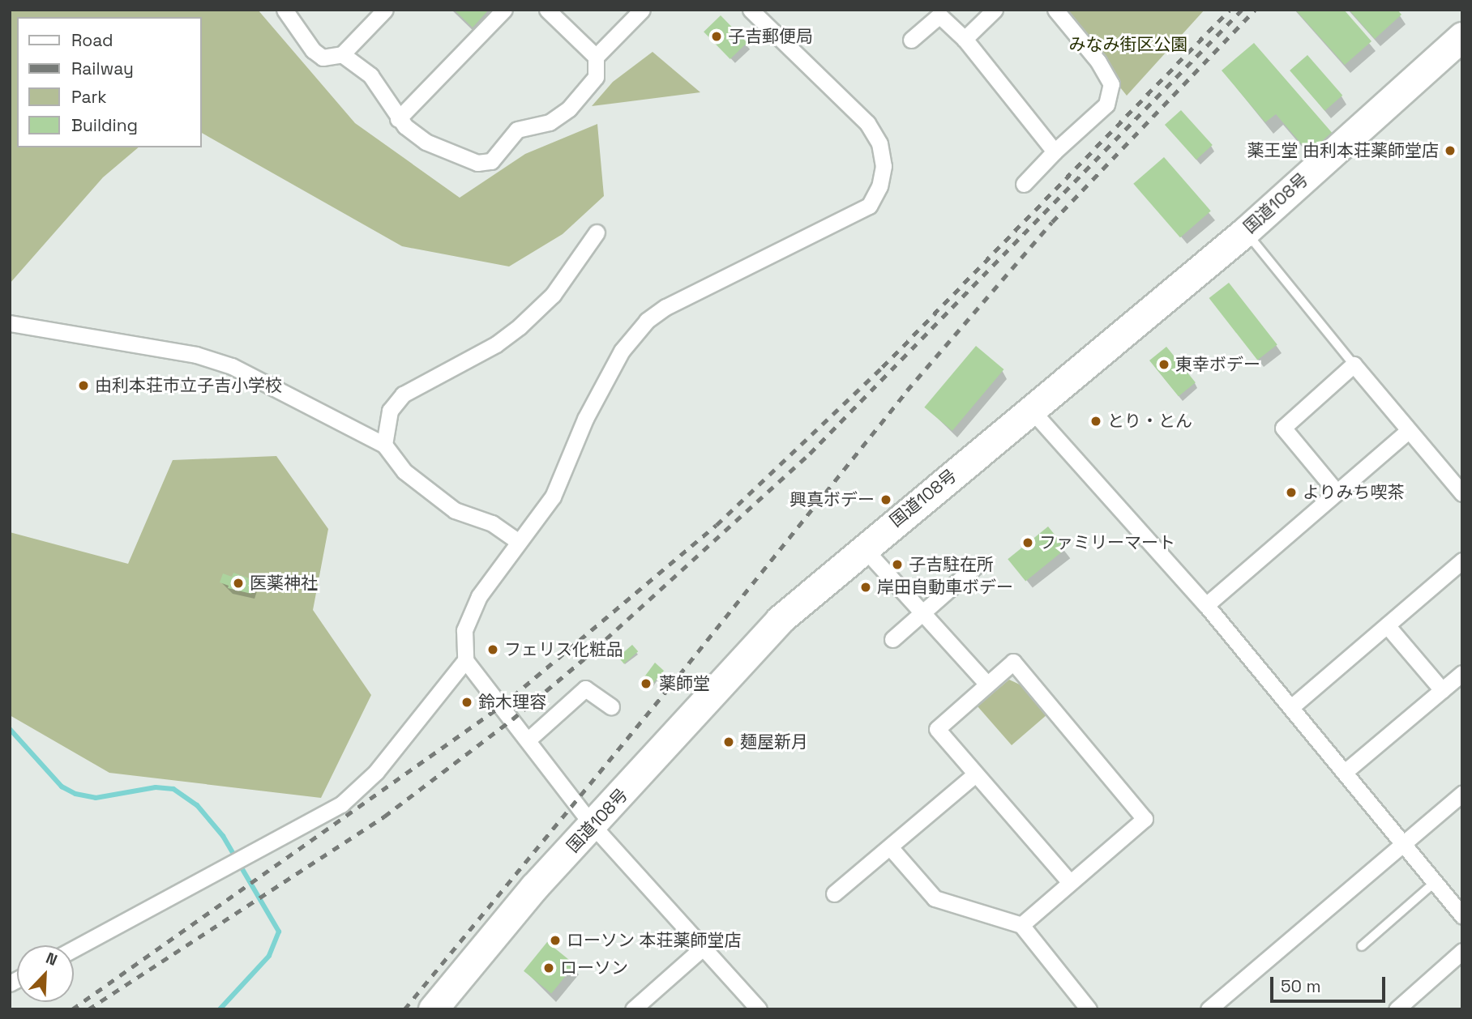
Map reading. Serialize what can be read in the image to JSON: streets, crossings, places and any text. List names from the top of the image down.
{
  "streets": {
    "highway": ["国道108号"]
  },
  "parks": ["みなみ街区公園"],
  "places": [
    "子吉郵便局",
    "薬王堂 由利本荘薬師堂店",
    "東幸ボデー",
    "由利本荘市立子吉小学校",
    "とり・とん",
    "よりみち喫茶",
    "興真ボデー",
    "ファミリーマート",
    "子吉駐在所",
    "医薬神社",
    "岸田自動車ボデー",
    "フェリス化粧品",
    "薬師堂",
    "鈴木理容",
    "麺屋新月",
    "ローソン 本荘薬師堂店",
    "ローソン"
  ],
  "legend": [
    "Road",
    "Railway",
    "Park",
    "Building"
  ],
  "scale_bar": "50 m",
  "north": "top right"
}
